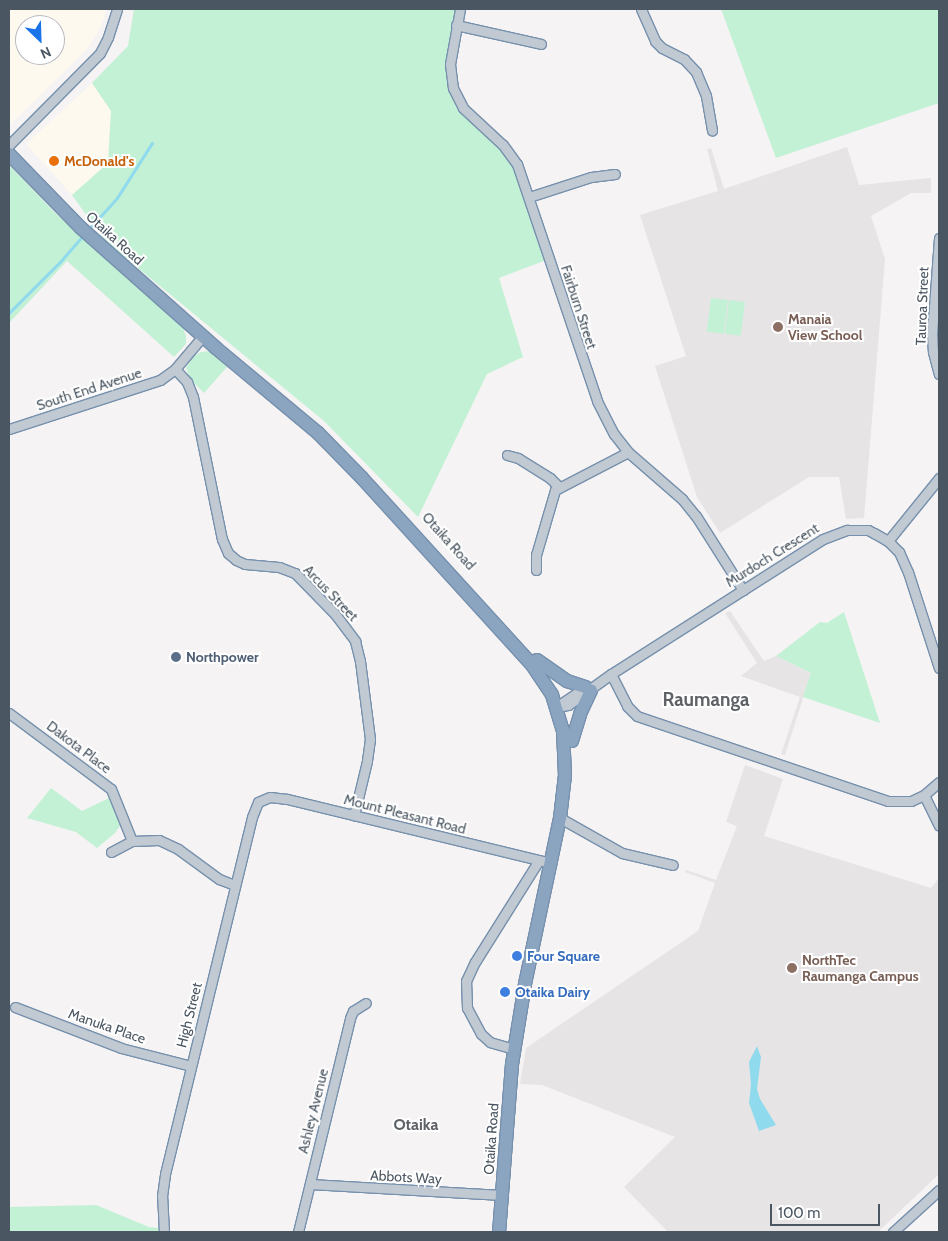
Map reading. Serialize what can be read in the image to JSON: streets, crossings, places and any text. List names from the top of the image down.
{
  "streets": {
    "highway": ["Otaika Road"],
    "street": [
      "Tauroa Street",
      "Fairburn Street",
      "South End Avenue",
      "Murdoch Crescent",
      "Arcus Street",
      "Dakota Place",
      "Mount Pleasant Road",
      "High Street",
      "Manuka Place",
      "Ashley Avenue",
      "Abbots Way"
    ]
  },
  "crossings": [
    ["Otaika Road", "Murdoch Crescent"],
    ["Otaika Road", "Mount Pleasant Road"],
    ["Otaika Road", "Abbots Way"],
    ["Fairburn Street", "Murdoch Crescent"],
    ["South End Avenue", "Arcus Street"],
    ["Arcus Street", "Mount Pleasant Road"],
    ["Mount Pleasant Road", "High Street"],
    ["High Street", "Manuka Place"],
    ["Ashley Avenue", "Abbots Way"]
  ],
  "districts": ["Raumanga", "Otaika"],
  "places": [
    "McDonald's",
    "Manaia View School",
    "Northpower",
    "Four Square",
    "NorthTec Raumanga Campus",
    "Otaika Dairy"
  ],
  "scale_bar": "100 m",
  "north": "bottom right"
}
